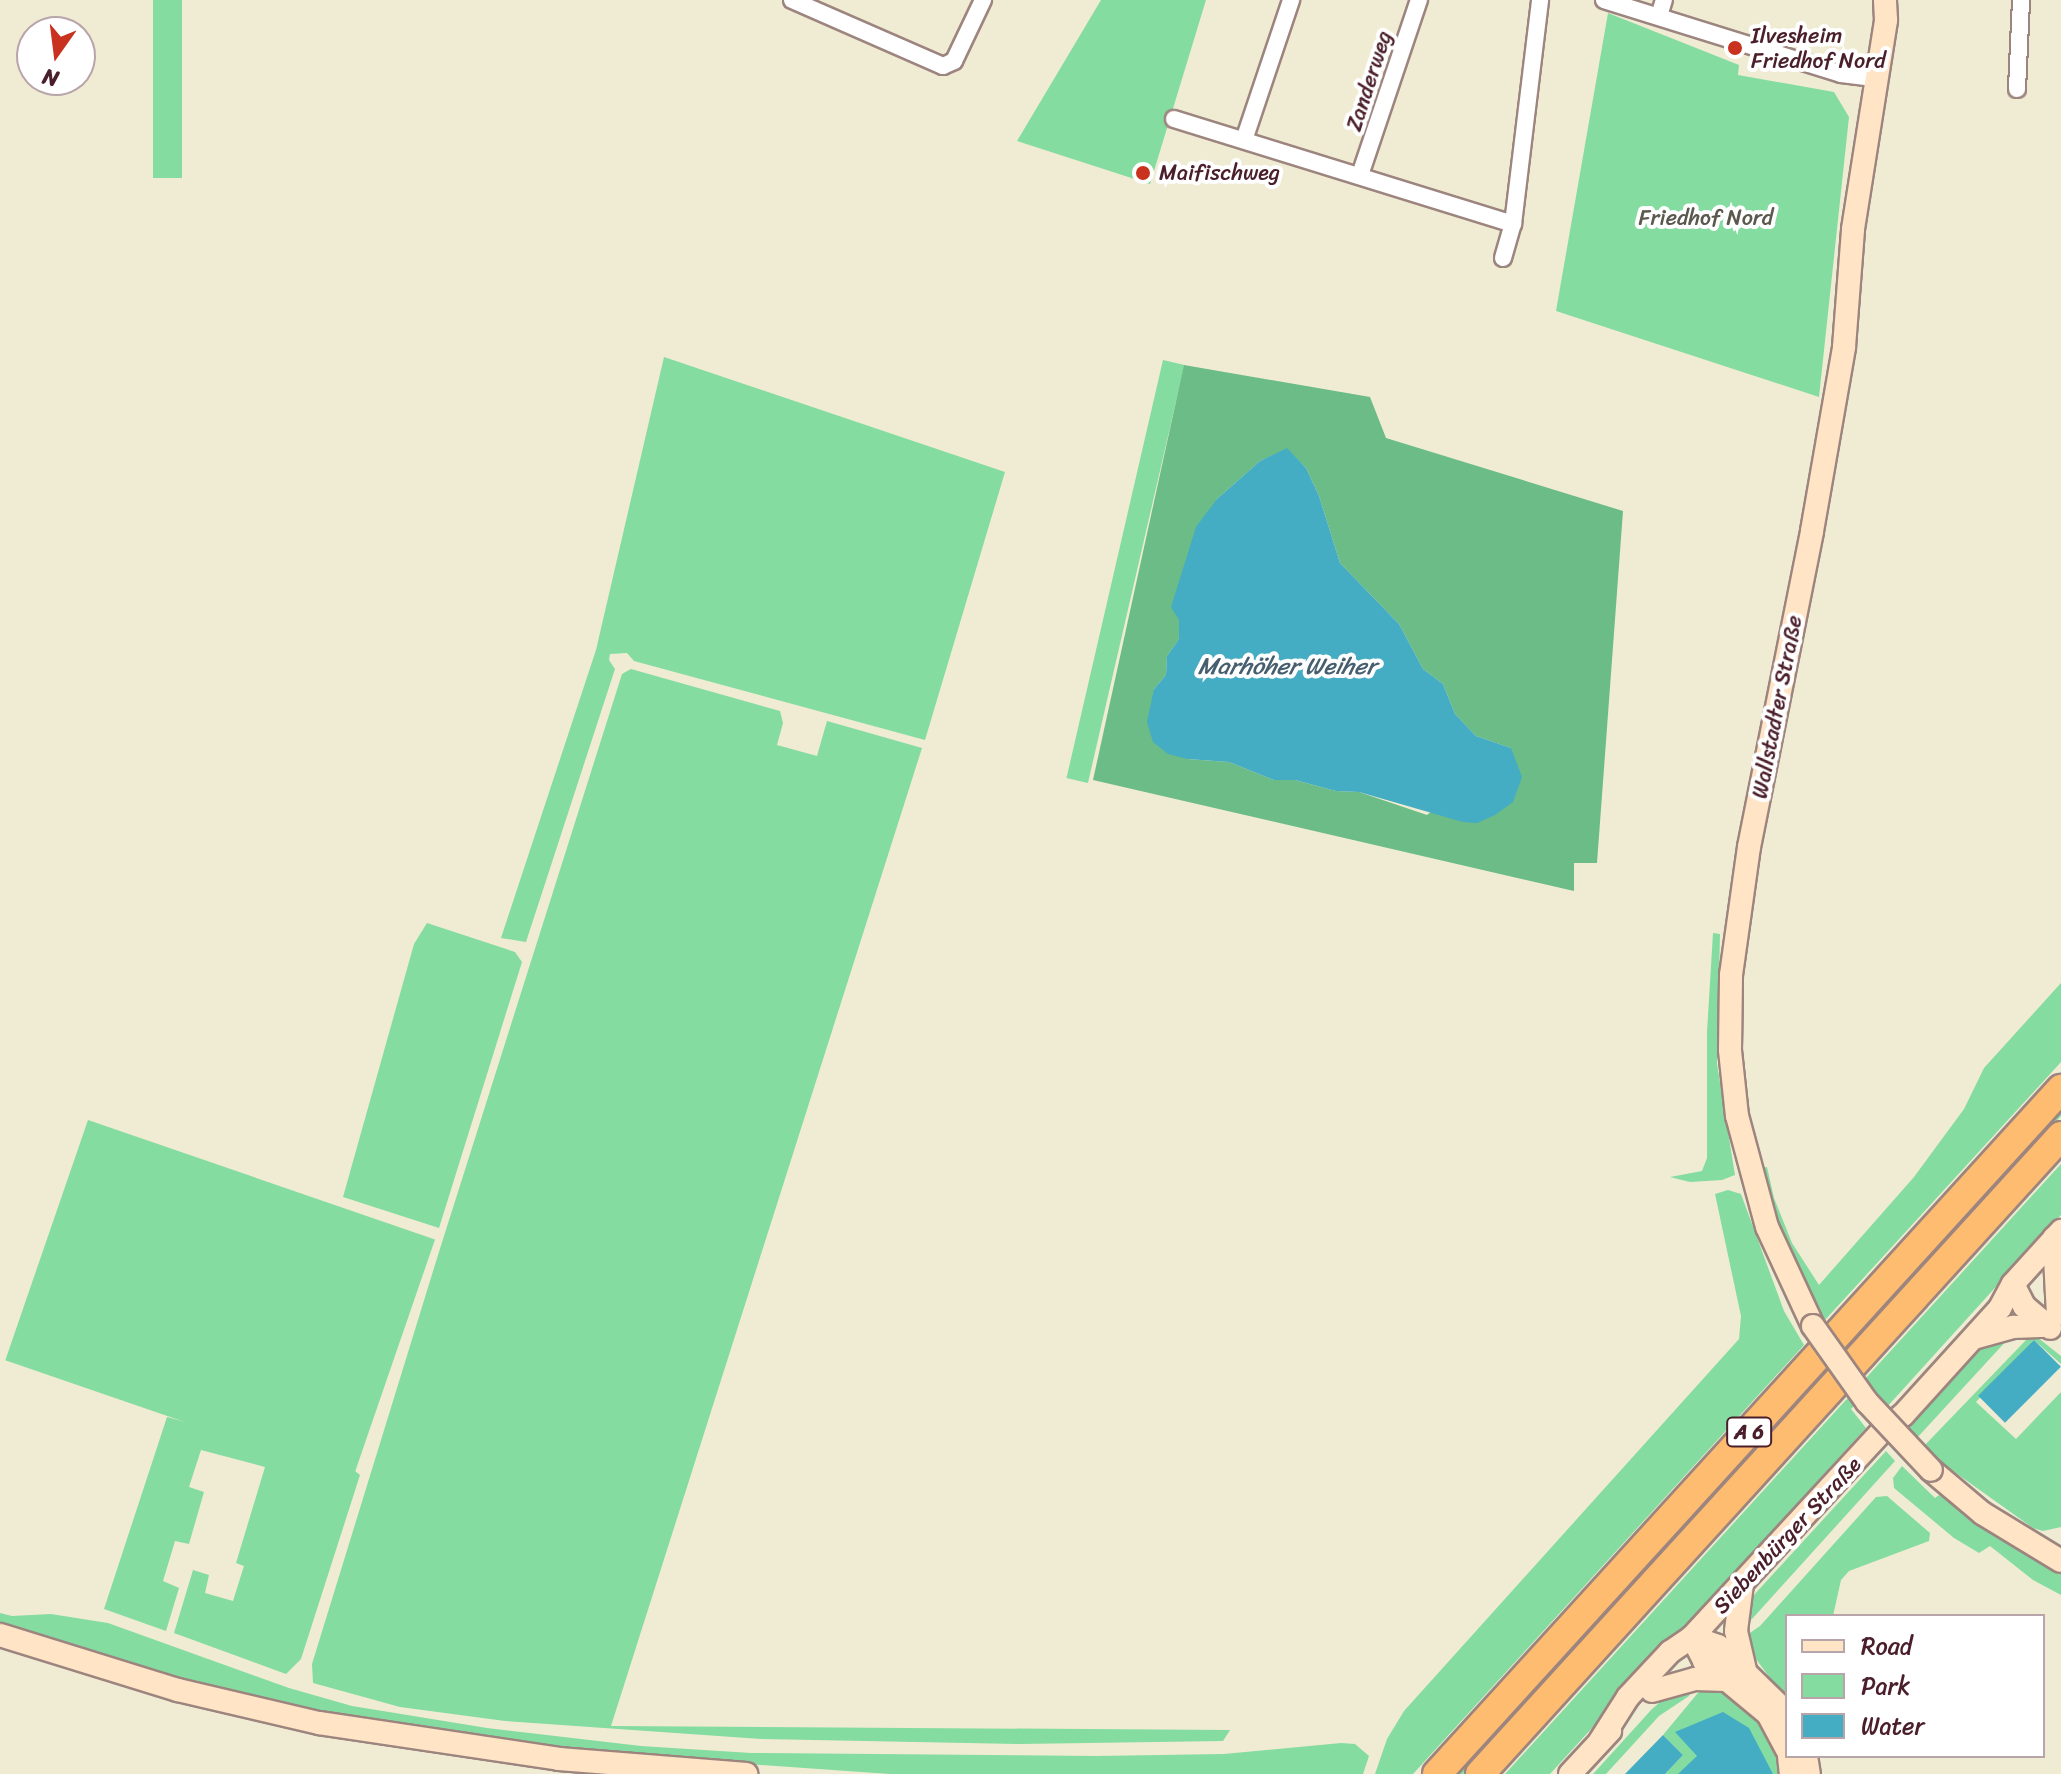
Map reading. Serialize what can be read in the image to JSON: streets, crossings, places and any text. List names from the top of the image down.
{
  "streets": {
    "highway": ["A 6"],
    "main road": ["Wallstadter Straße", "Siebenbürger Straße"],
    "street": ["Zanderweg"]
  },
  "water": ["Marhöher Weiher"],
  "parks": ["Friedhof Nord"],
  "places": ["Ilvesheim Friedhof Nord", "Maifischweg"],
  "legend": ["Road", "Park", "Water"],
  "north": "bottom"
}
